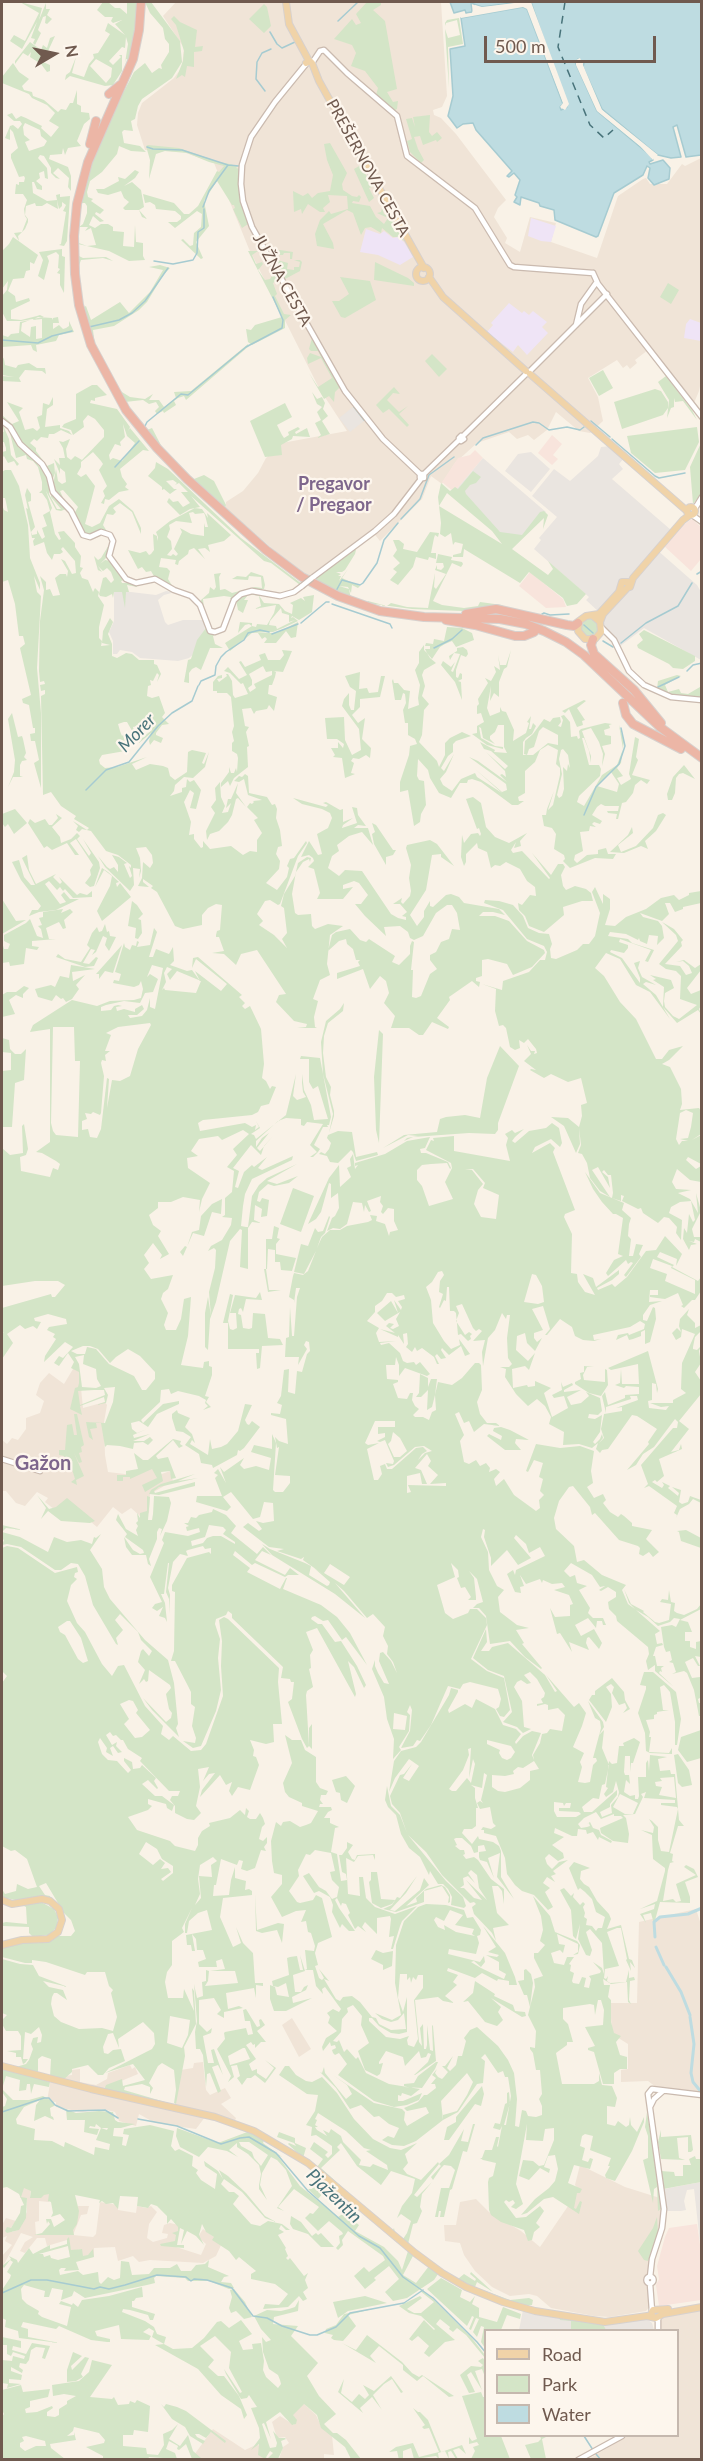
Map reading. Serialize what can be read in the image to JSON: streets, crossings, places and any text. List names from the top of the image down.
{
  "streets": {
    "main road": ["PREŠERNOVA CESTA"],
    "street": ["JUŽNA CESTA"]
  },
  "crossings": [
    ["PREŠERNOVA CESTA", "JUŽNA CESTA"]
  ],
  "districts": ["Pregavor / Pregaor", "Gažon"],
  "water": ["Morer", "Pjažentin"],
  "legend": ["Road", "Park", "Water"],
  "scale_bar": "500 m",
  "north": "right"
}
